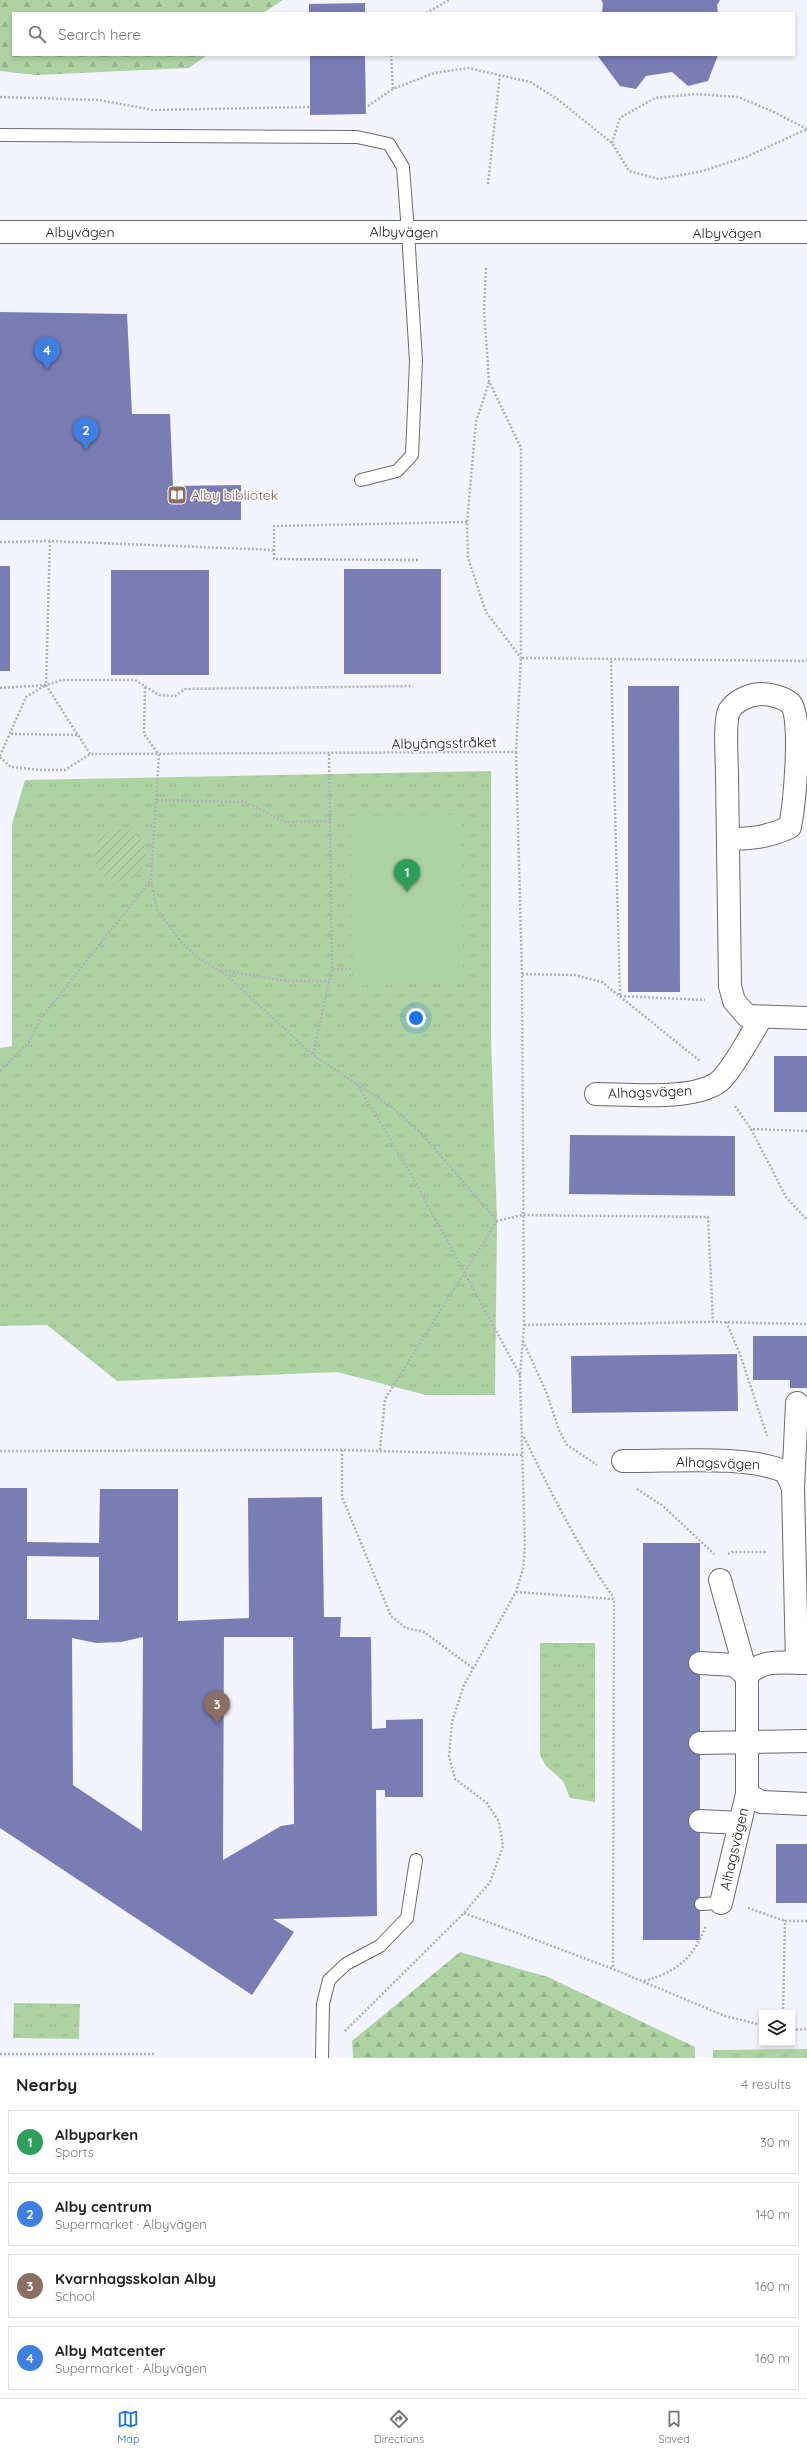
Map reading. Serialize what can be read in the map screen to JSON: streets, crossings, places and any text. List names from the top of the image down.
{
  "streets": {
    "street": ["Albyvägen", "Alhagsvägen"],
    "path": ["Albyängsstråket"]
  },
  "places": {
    "library": ["Alby bibliotek"]
  },
  "page": {
    "search": "Search here",
    "pins": [
      "4",
      "2",
      "1",
      "3"
    ],
    "heading": ["Nearby", "4 results"],
    "list": [
      {
        "mark": "1",
        "name": "Albyparken",
        "note": "Sports",
        "value": "30 m"
      },
      {
        "mark": "2",
        "name": "Alby centrum",
        "note": "Supermarket · Albyvägen",
        "value": "140 m"
      },
      {
        "mark": "3",
        "name": "Kvarnhagsskolan Alby",
        "note": "School",
        "value": "160 m"
      },
      {
        "mark": "4",
        "name": "Alby Matcenter",
        "note": "Supermarket · Albyvägen",
        "value": "160 m"
      }
    ],
    "nav": ["Map", "Directions", "Saved"]
  }
}
